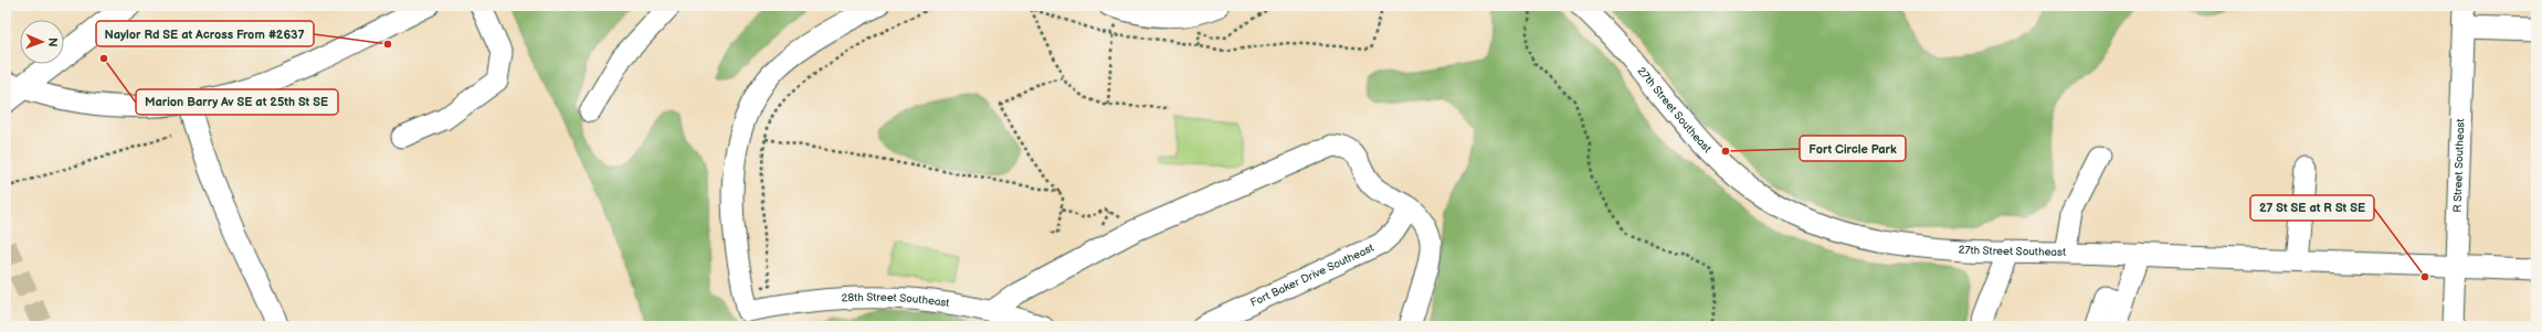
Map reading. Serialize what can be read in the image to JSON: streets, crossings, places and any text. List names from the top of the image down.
{
  "streets": {
    "street": [
      "27th Street Southeast",
      "R Street Southeast",
      "Fort Baker Drive Southeast",
      "28th Street Southeast"
    ]
  },
  "crossings": [
    ["27th Street Southeast", "R Street Southeast"]
  ],
  "places": [
    "Naylor Rd SE at Across From #2637",
    "Marion Barry Av SE at 25th St SE",
    "Fort Circle Park",
    "27 St SE at R St SE"
  ],
  "north": "right"
}
